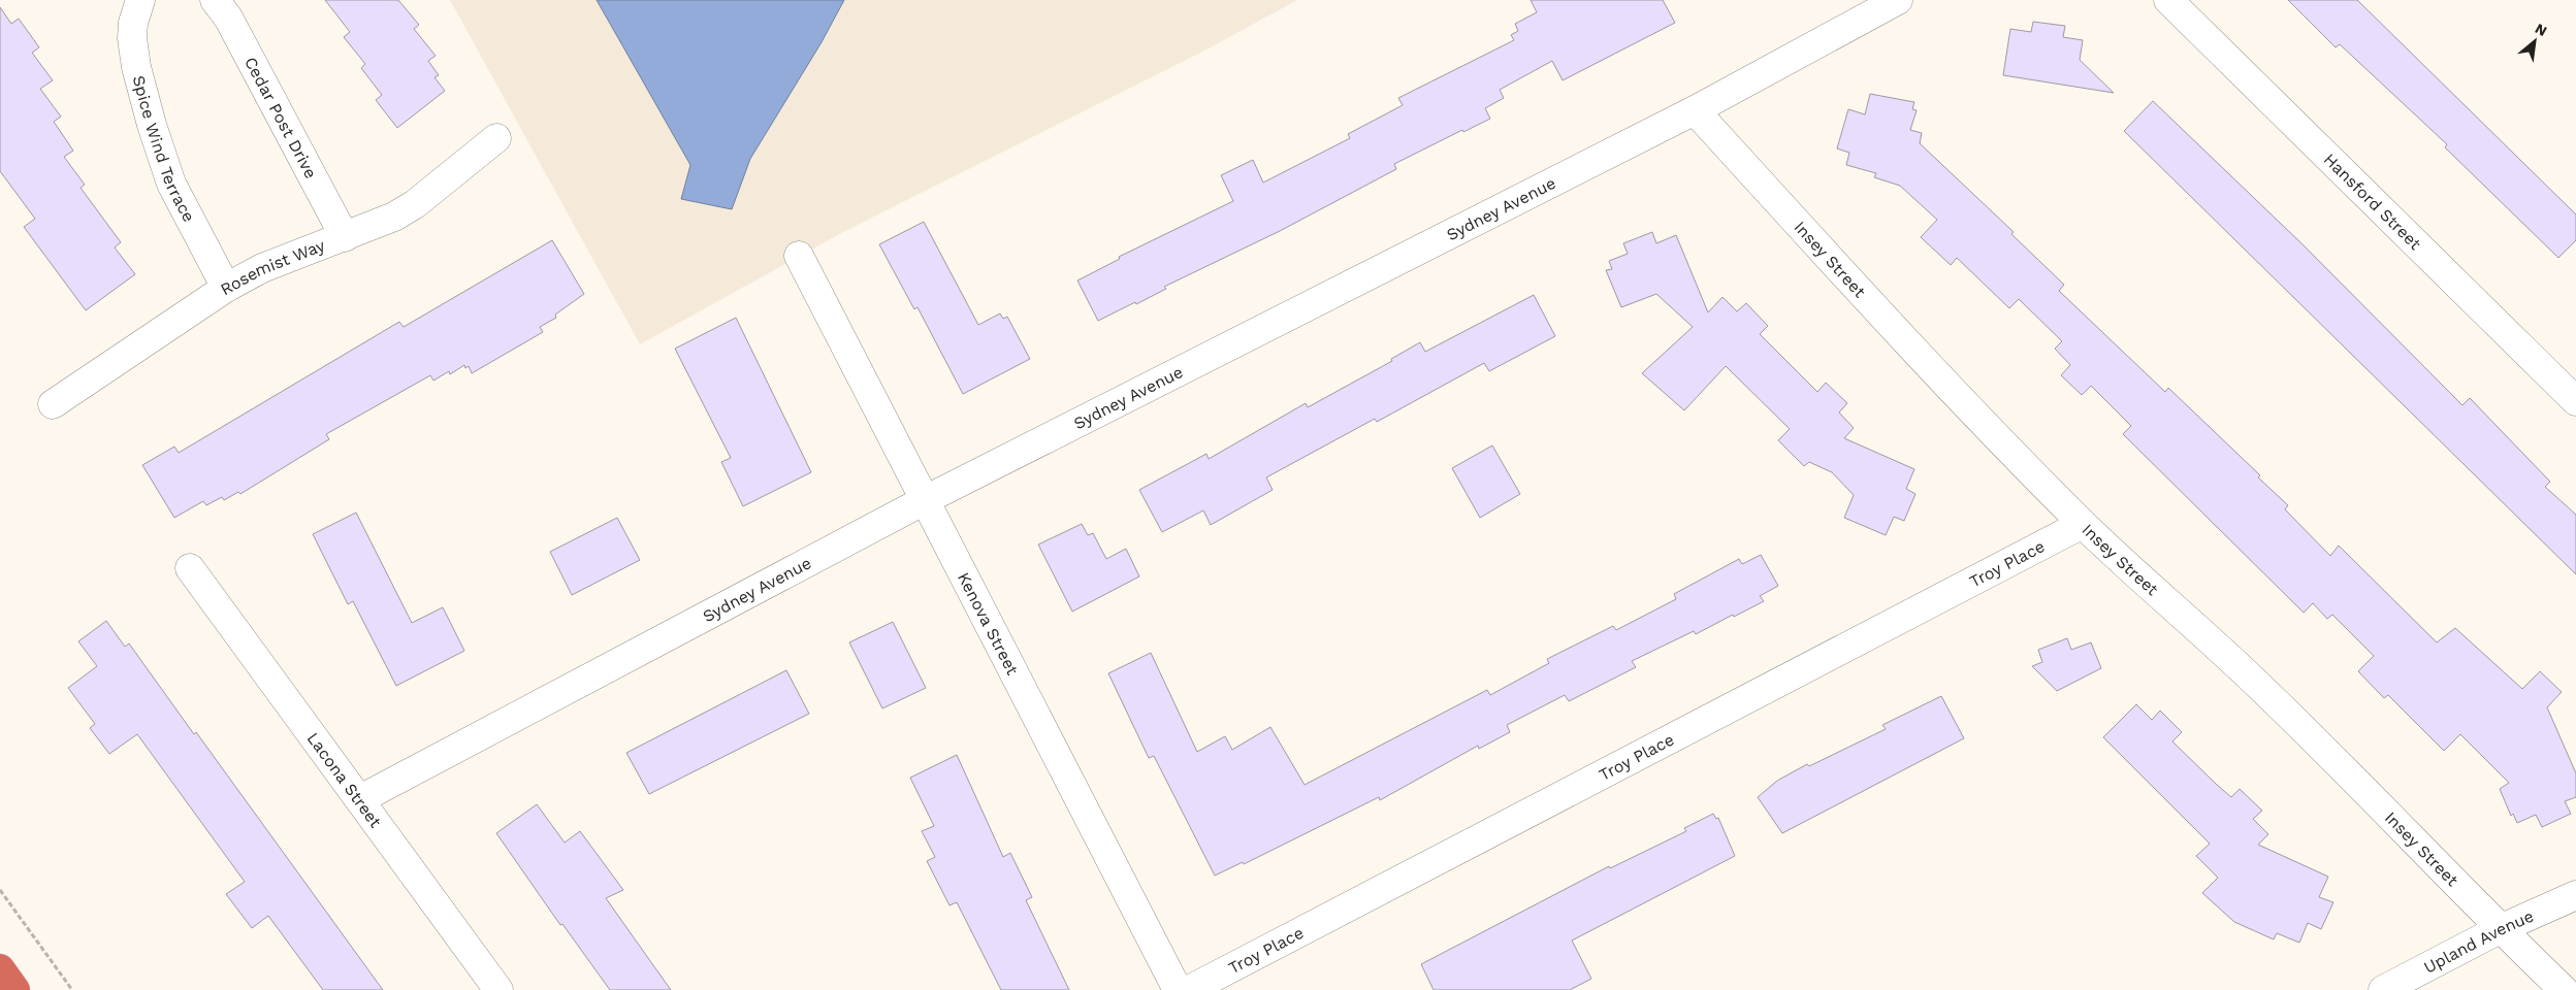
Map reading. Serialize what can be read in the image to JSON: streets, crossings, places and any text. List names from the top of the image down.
{
  "streets": {
    "street": [
      "Cedar Post Drive",
      "Spice Wind Terrace",
      "Hansford Street",
      "Sydney Avenue",
      "Insey Street",
      "Rosemist Way",
      "Troy Place",
      "Kenova Street",
      "Lacona Street",
      "Upland Avenue"
    ]
  },
  "crossings": [
    ["Cedar Post Drive", "Rosemist Way"],
    ["Spice Wind Terrace", "Rosemist Way"],
    ["Sydney Avenue", "Insey Street"],
    ["Sydney Avenue", "Kenova Street"],
    ["Sydney Avenue", "Lacona Street"],
    ["Insey Street", "Troy Place"],
    ["Insey Street", "Upland Avenue"]
  ],
  "north": "top right"
}
